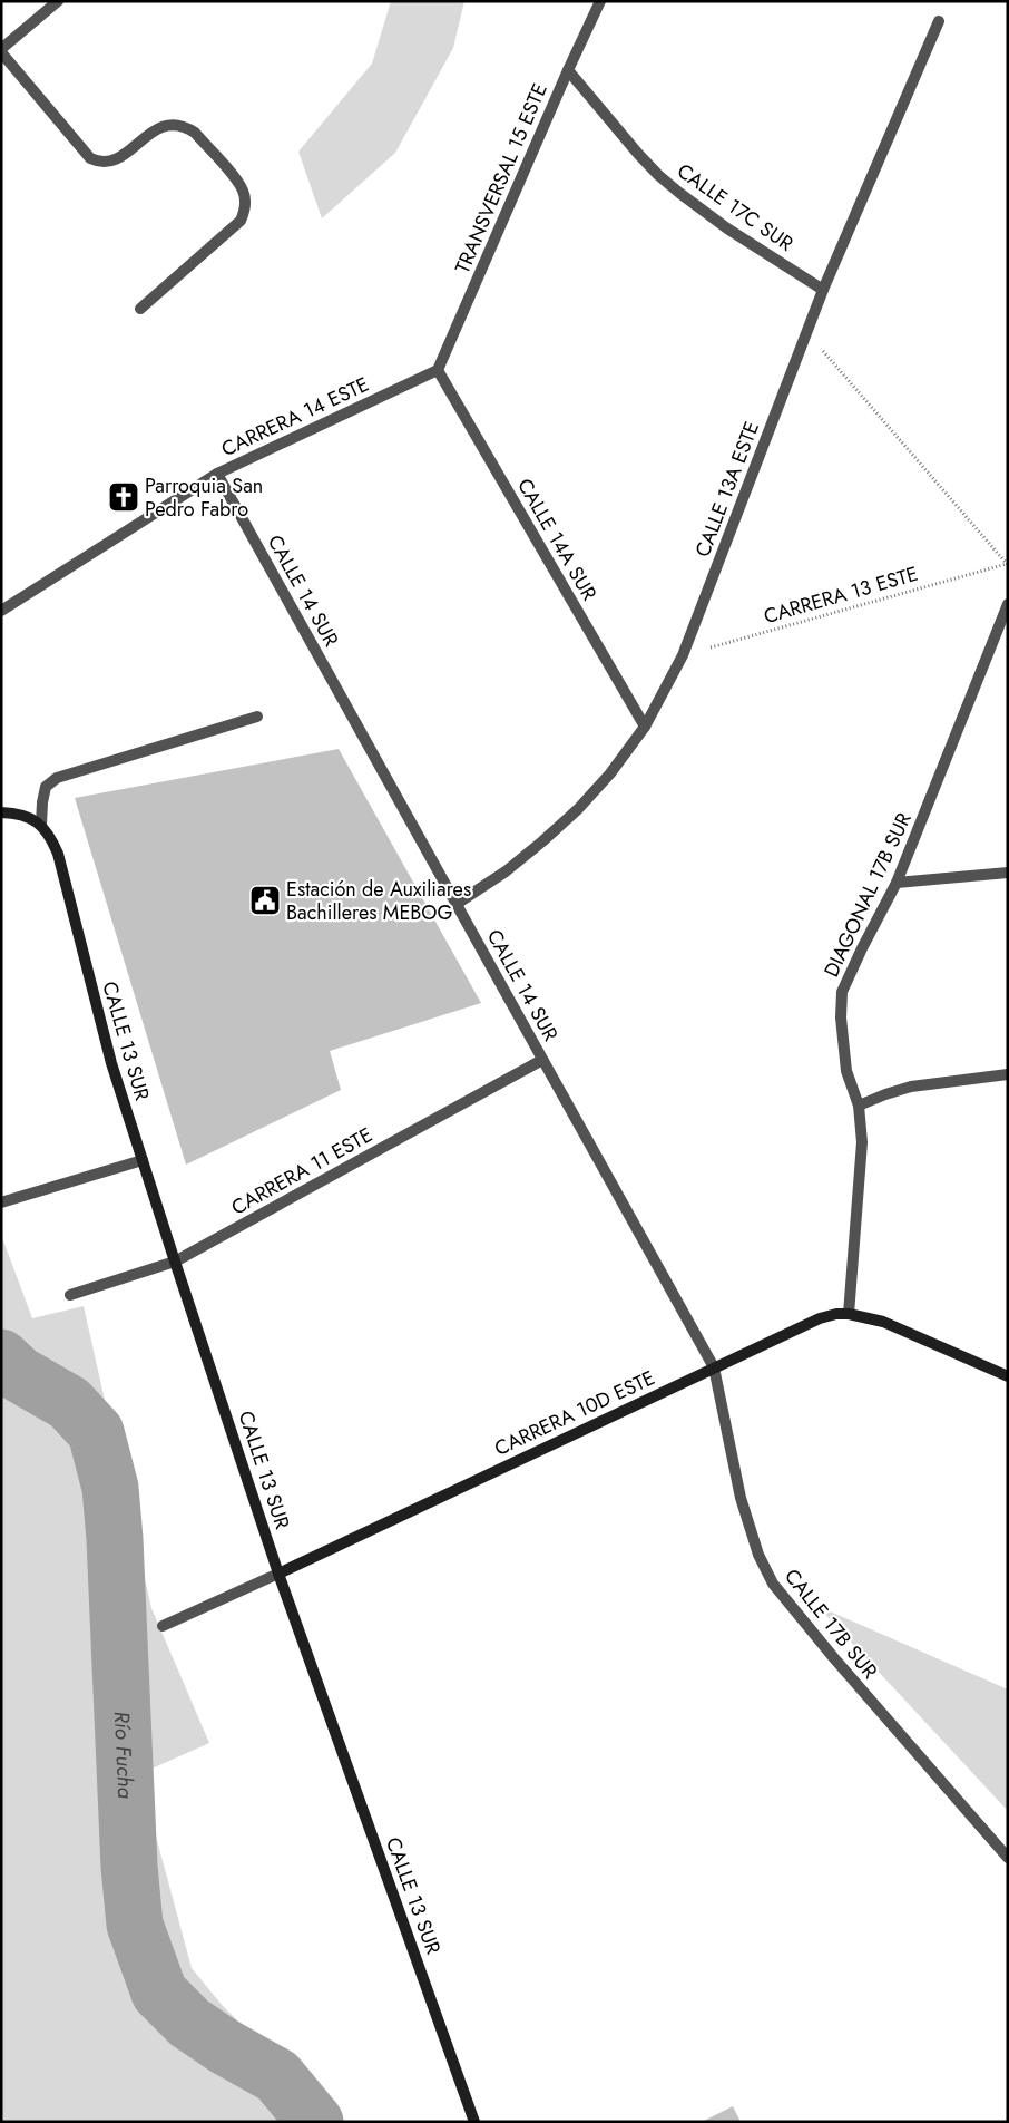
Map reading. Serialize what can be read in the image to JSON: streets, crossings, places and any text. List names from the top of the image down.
{
  "streets": {
    "main road": ["CALLE 13 SUR", "CARRERA 10D ESTE"],
    "street": [
      "TRANSVERSAL 15 ESTE",
      "CALLE 17C SUR",
      "CARRERA 14 ESTE",
      "CALLE 13A ESTE",
      "CALLE 14A SUR",
      "CALLE 14 SUR",
      "DIAGONAL 17B SUR",
      "CARRERA 11 ESTE",
      "CALLE 17B SUR"
    ],
    "path": ["CARRERA 13 ESTE"]
  },
  "crossings": [
    ["TRANSVERSAL 15 ESTE", "CALLE 17C SUR"],
    ["TRANSVERSAL 15 ESTE", "CARRERA 14 ESTE"],
    ["TRANSVERSAL 15 ESTE", "CALLE 14A SUR"],
    ["CALLE 17C SUR", "CALLE 13A ESTE"],
    ["CARRERA 14 ESTE", "CALLE 14A SUR"],
    ["CARRERA 14 ESTE", "CALLE 14 SUR"],
    ["CALLE 13A ESTE", "CALLE 14A SUR"],
    ["CALLE 13A ESTE", "CALLE 14 SUR"],
    ["CALLE 13A ESTE", "CARRERA 13 ESTE"],
    ["CALLE 14 SUR", "CARRERA 11 ESTE"],
    ["CALLE 14 SUR", "CARRERA 10D ESTE"],
    ["CALLE 14 SUR", "CALLE 17B SUR"],
    ["DIAGONAL 17B SUR", "CARRERA 10D ESTE"],
    ["CALLE 13 SUR", "CARRERA 11 ESTE"],
    ["CALLE 13 SUR", "CARRERA 10D ESTE"],
    ["CARRERA 10D ESTE", "CALLE 17B SUR"]
  ],
  "water": ["Río Fucha"],
  "places": {
    "church": ["Parroquia San Pedro Fabro"],
    "public building": ["Estación de Auxiliares Bachilleres MEBOG"]
  }
}
